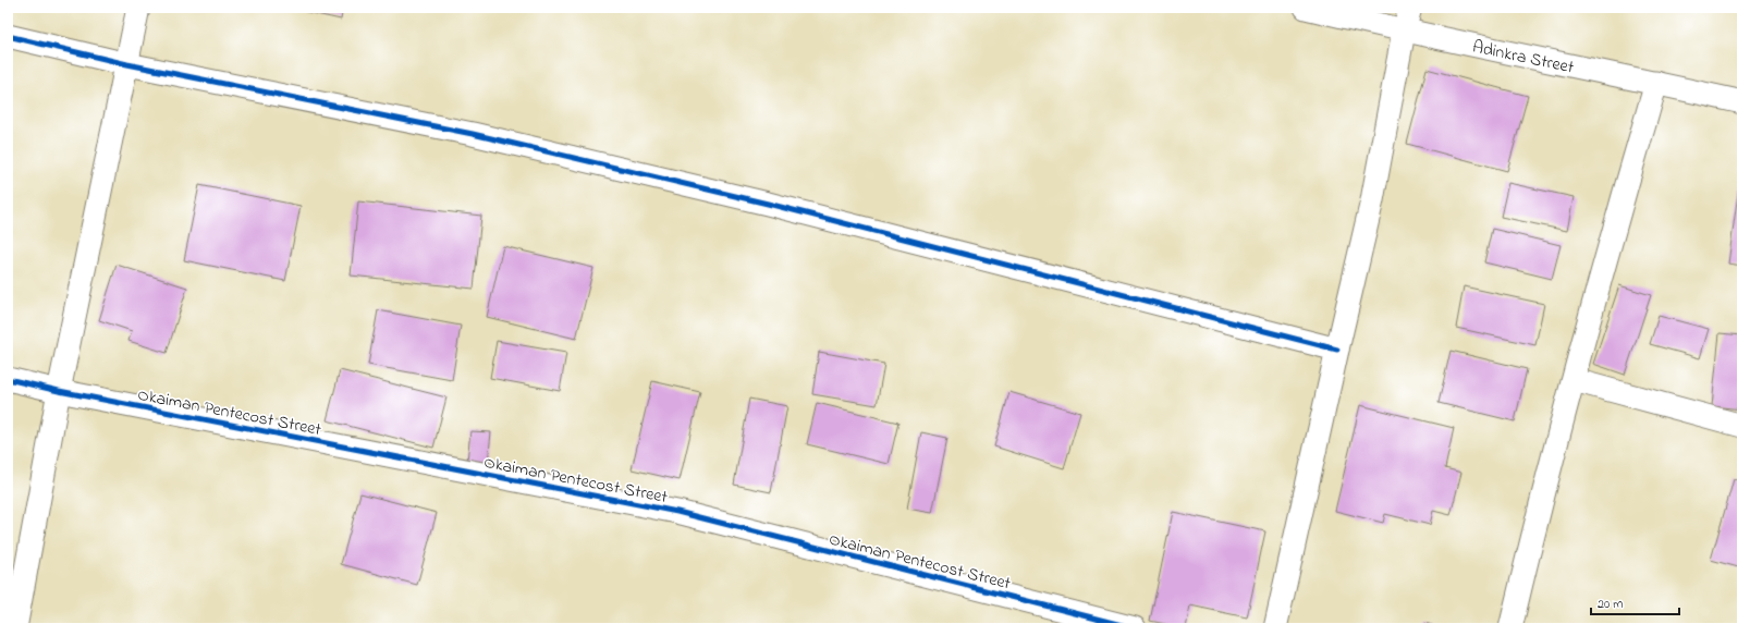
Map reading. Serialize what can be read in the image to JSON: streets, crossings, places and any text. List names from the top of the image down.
{
  "streets": {
    "street": ["Adinkra Street", "Okaiman Pentecost Street"]
  },
  "scale_bar": "20 m"
}
